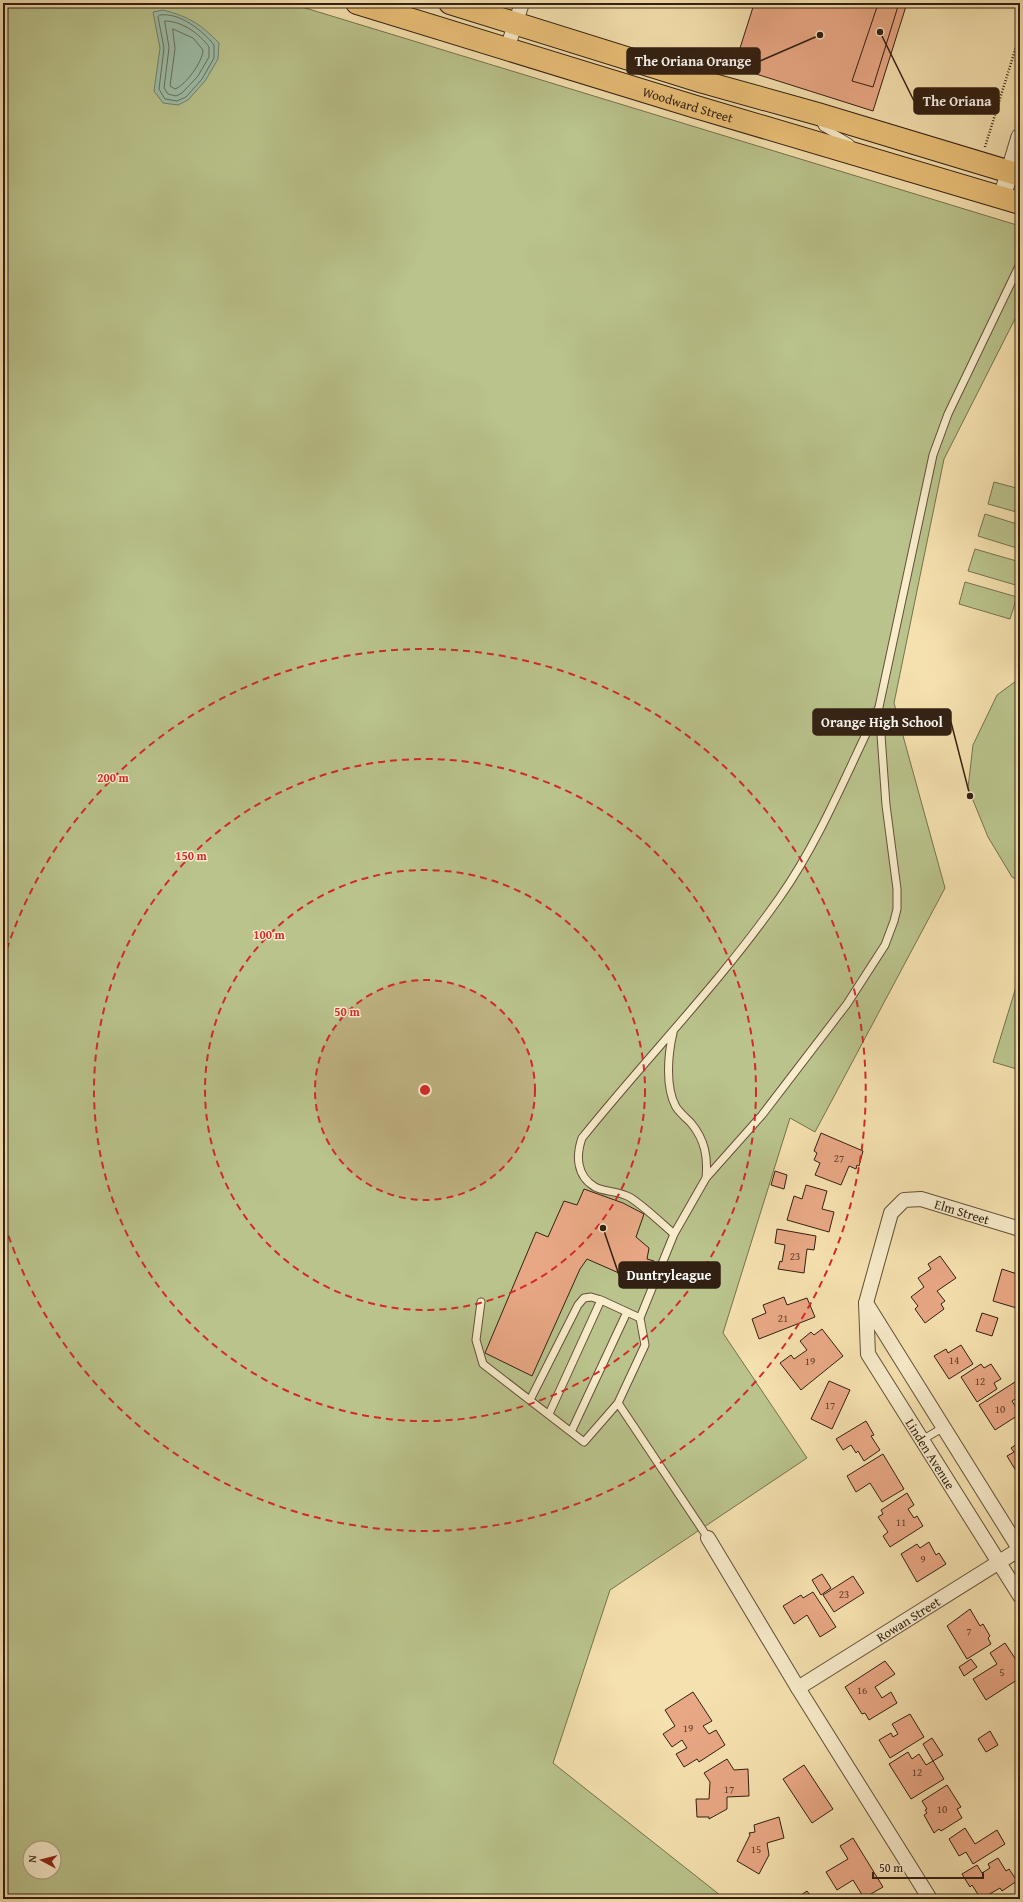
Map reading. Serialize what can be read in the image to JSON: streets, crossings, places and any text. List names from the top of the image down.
{
  "streets": {
    "highway": ["Woodward Street"],
    "street": ["Elm Street", "Linden Avenue", "Rowan Street"]
  },
  "crossings": [
    ["Elm Street", "Linden Avenue"],
    ["Linden Avenue", "Rowan Street"]
  ],
  "places": [
    "The Oriana",
    "The Oriana Orange",
    "Orange High School",
    "Duntryleague"
  ],
  "house_numbers": [
    "27",
    "23",
    "21",
    "14",
    "19",
    "12",
    "17",
    "10",
    "11",
    "9",
    "23",
    "7",
    "5",
    "16",
    "19",
    "12",
    "17",
    "10",
    "15"
  ],
  "scale_bar": "50 m",
  "north": "left",
  "rings": [
    "200 m",
    "150 m",
    "100 m",
    "50 m"
  ]
}
